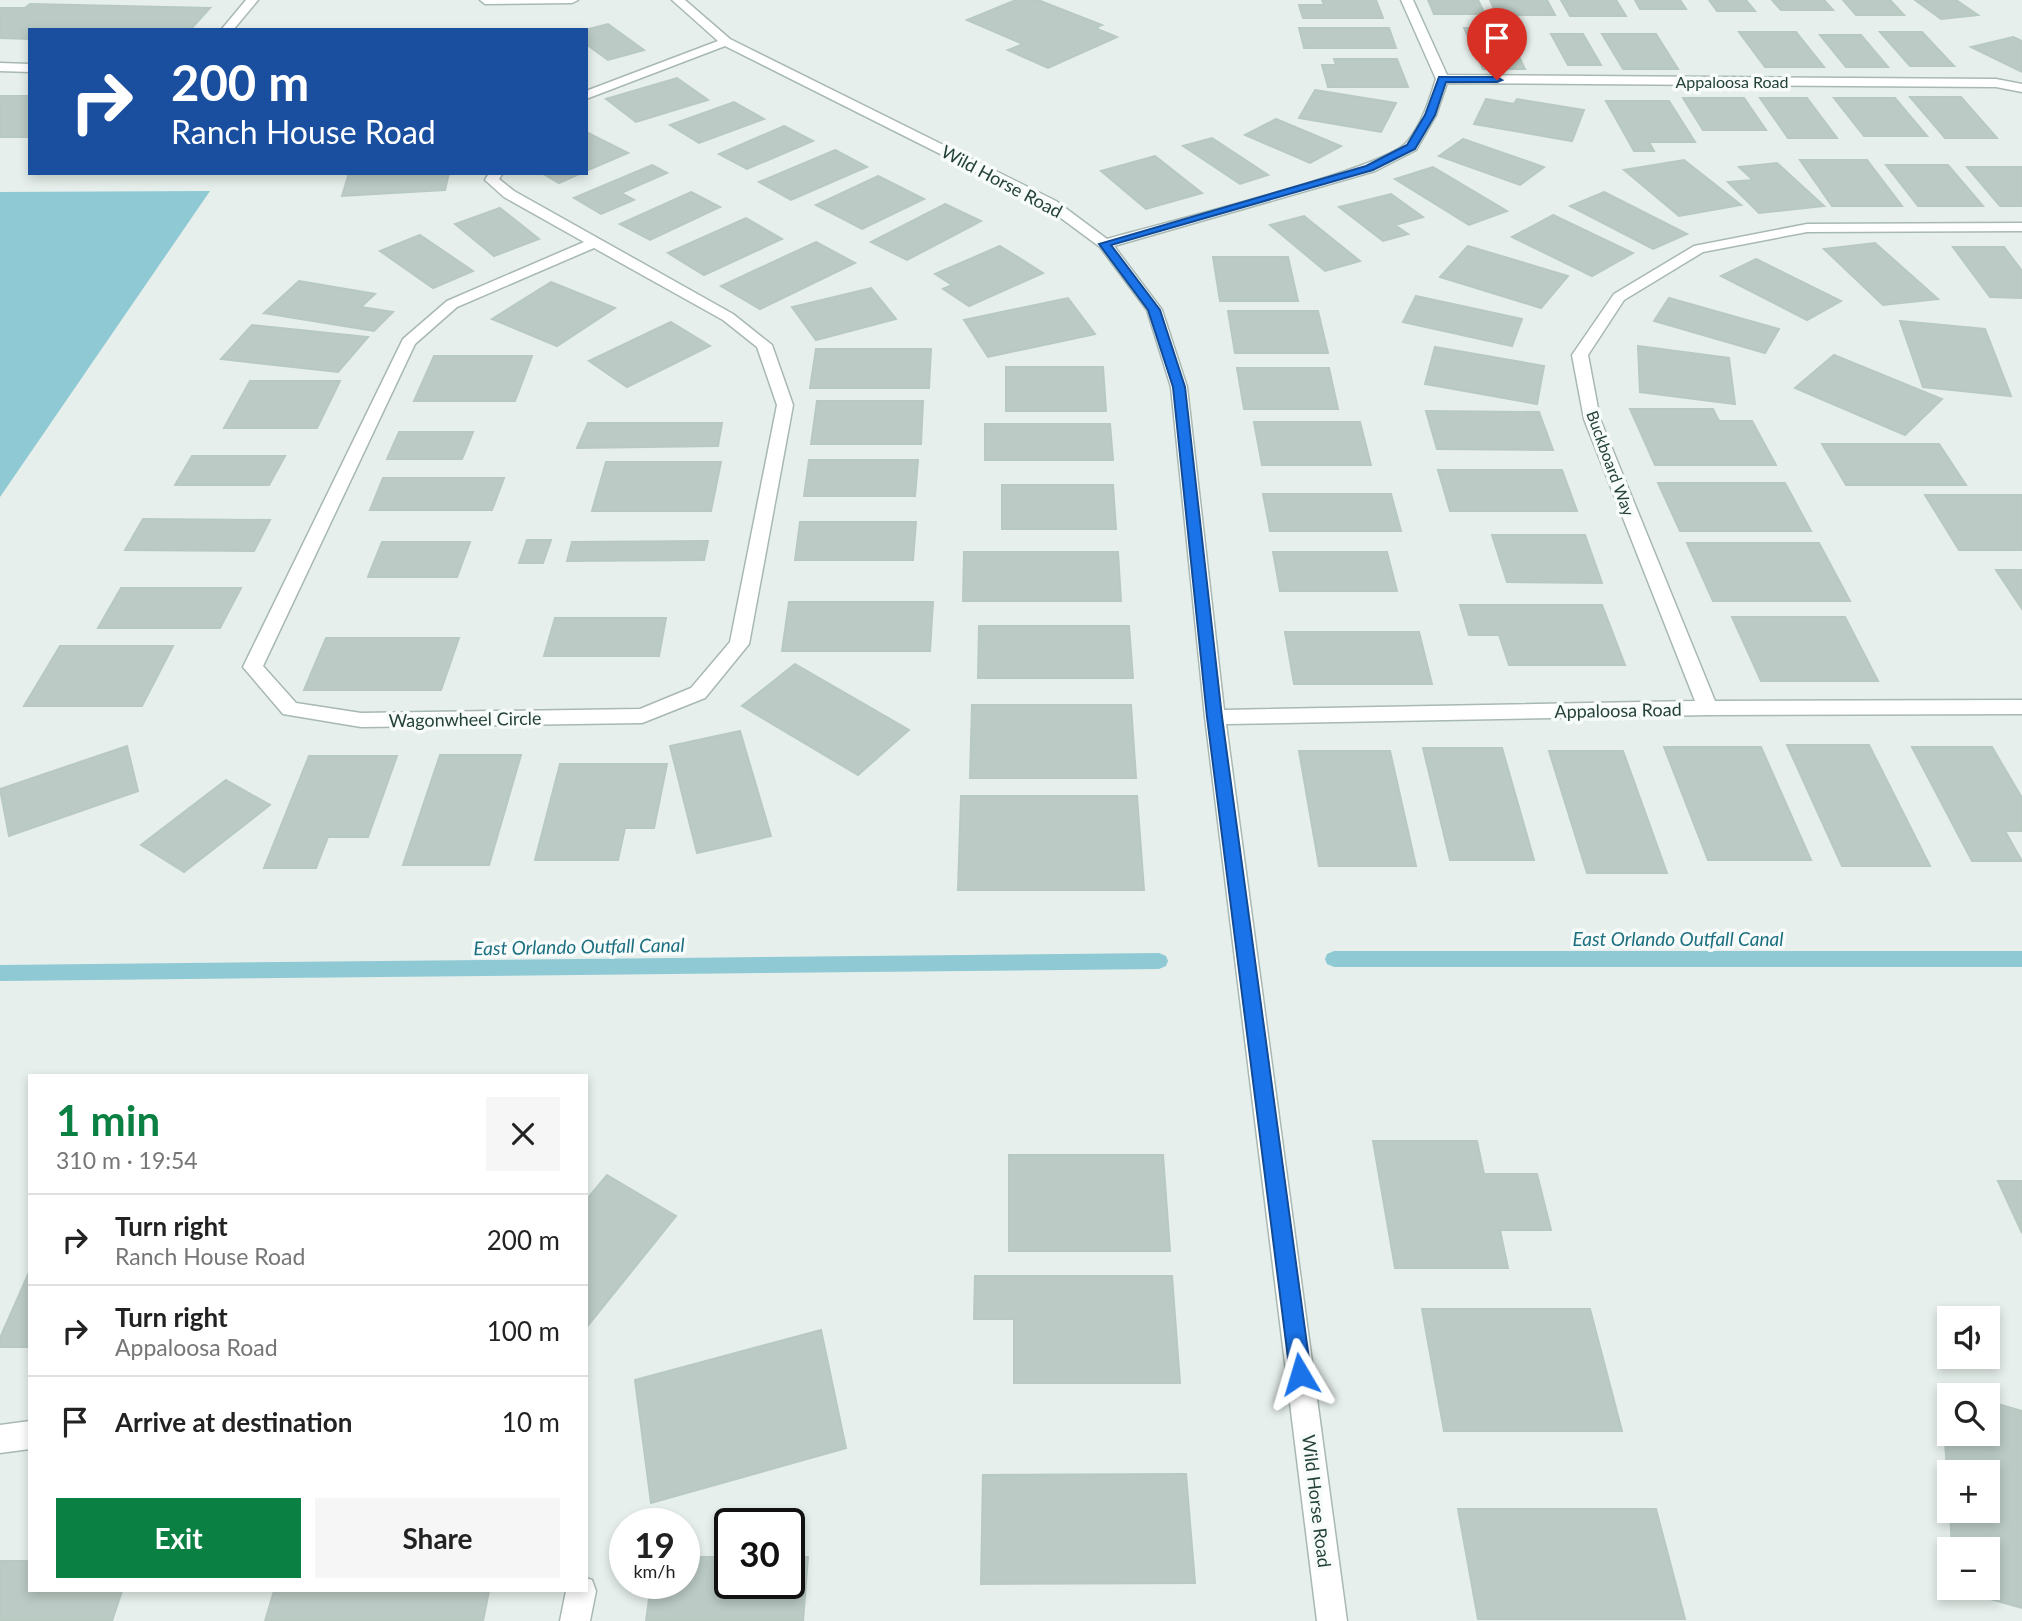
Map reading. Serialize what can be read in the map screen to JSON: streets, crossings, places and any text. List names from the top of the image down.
{
  "streets": {
    "street": [
      "Appaloosa Road",
      "Wild Horse Road",
      "Buckboard Way",
      "Wagonwheel Circle"
    ]
  },
  "crossings": [
    ["Appaloosa Road", "Wild Horse Road"],
    ["Appaloosa Road", "Buckboard Way"]
  ],
  "water": ["East Orlando Outfall Canal"],
  "page": {
    "turn": ["200 m", "Ranch House Road"],
    "heading": ["1 min", "310 m · 19:54"],
    "list": [
      {
        "name": "Turn right",
        "note": "Ranch House Road",
        "value": "200 m"
      },
      {
        "name": "Turn right",
        "note": "Appaloosa Road",
        "value": "100 m"
      },
      {
        "name": "Arrive at destination",
        "value": "10 m"
      }
    ],
    "map_buttons": ["+", "−"],
    "buttons": ["Exit", "Share"],
    "speed": "19 km/h",
    "limit": "30"
  }
}
